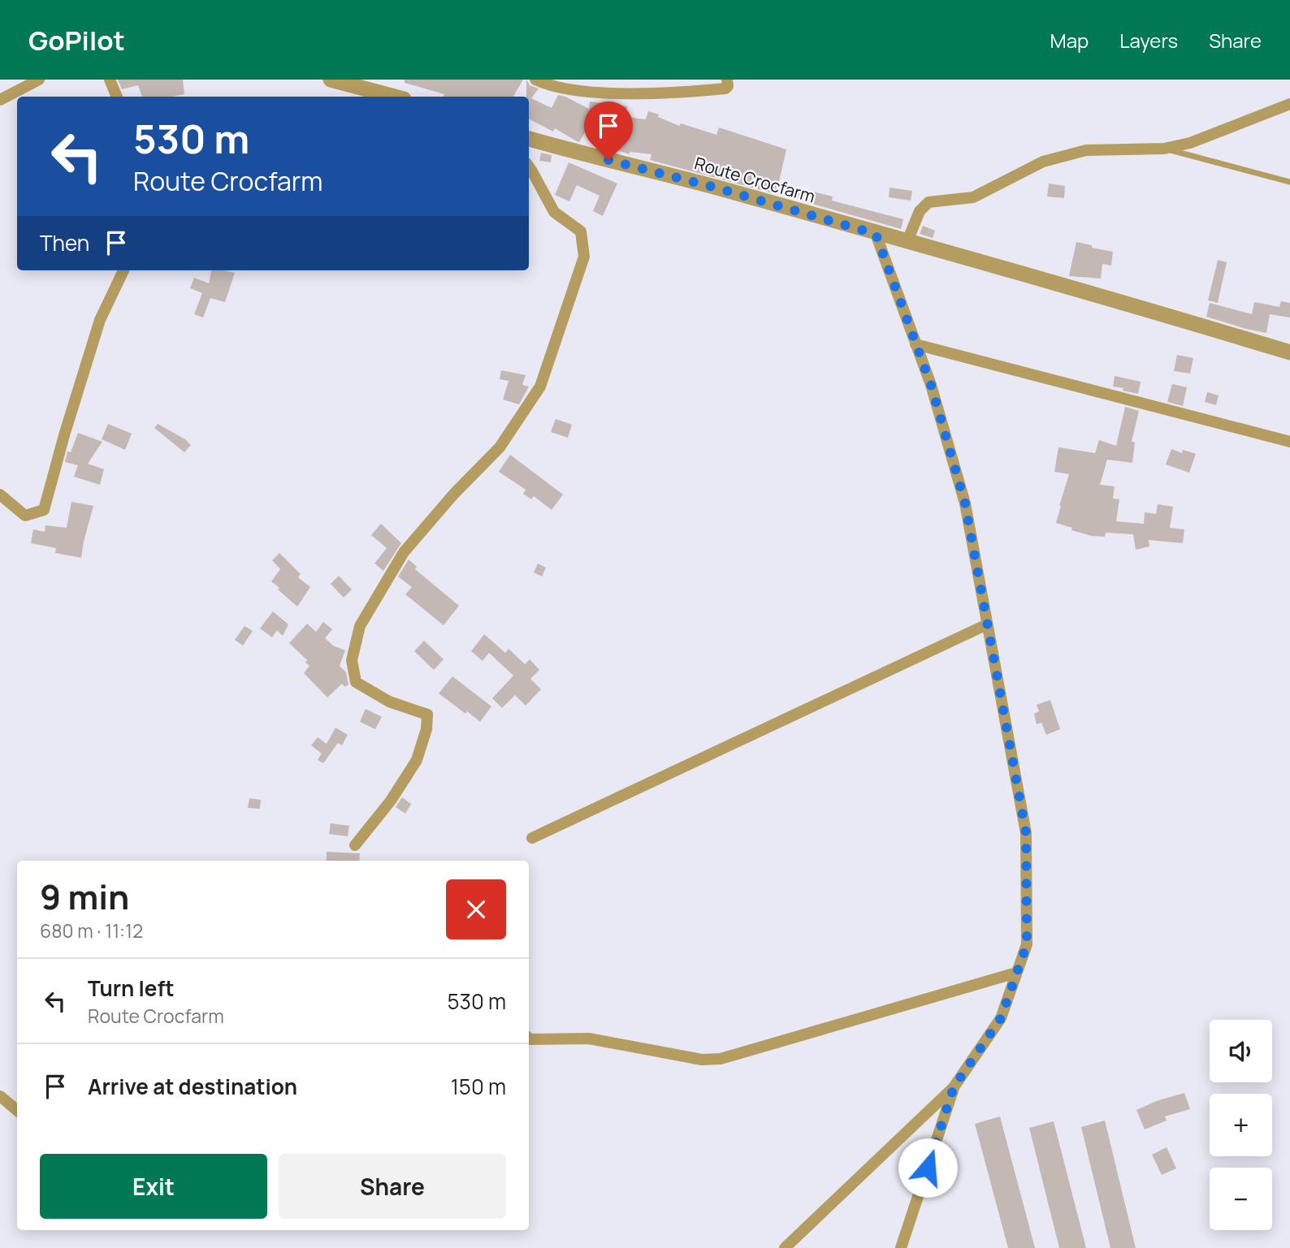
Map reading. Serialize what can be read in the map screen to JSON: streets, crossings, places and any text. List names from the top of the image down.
{
  "streets": {
    "street": ["Route Crocfarm"]
  },
  "page": {
    "header": "GoPilot",
    "nav": ["Map", "Layers", "Share"],
    "turn": ["530 m", "Route Crocfarm"],
    "then": "Then",
    "heading": ["9 min", "680 m · 11:12"],
    "list": [
      {
        "name": "Turn left",
        "note": "Route Crocfarm",
        "value": "530 m"
      },
      {
        "name": "Arrive at destination",
        "value": "150 m"
      }
    ],
    "map_buttons": ["+", "−"],
    "buttons": ["Exit", "Share"]
  }
}
